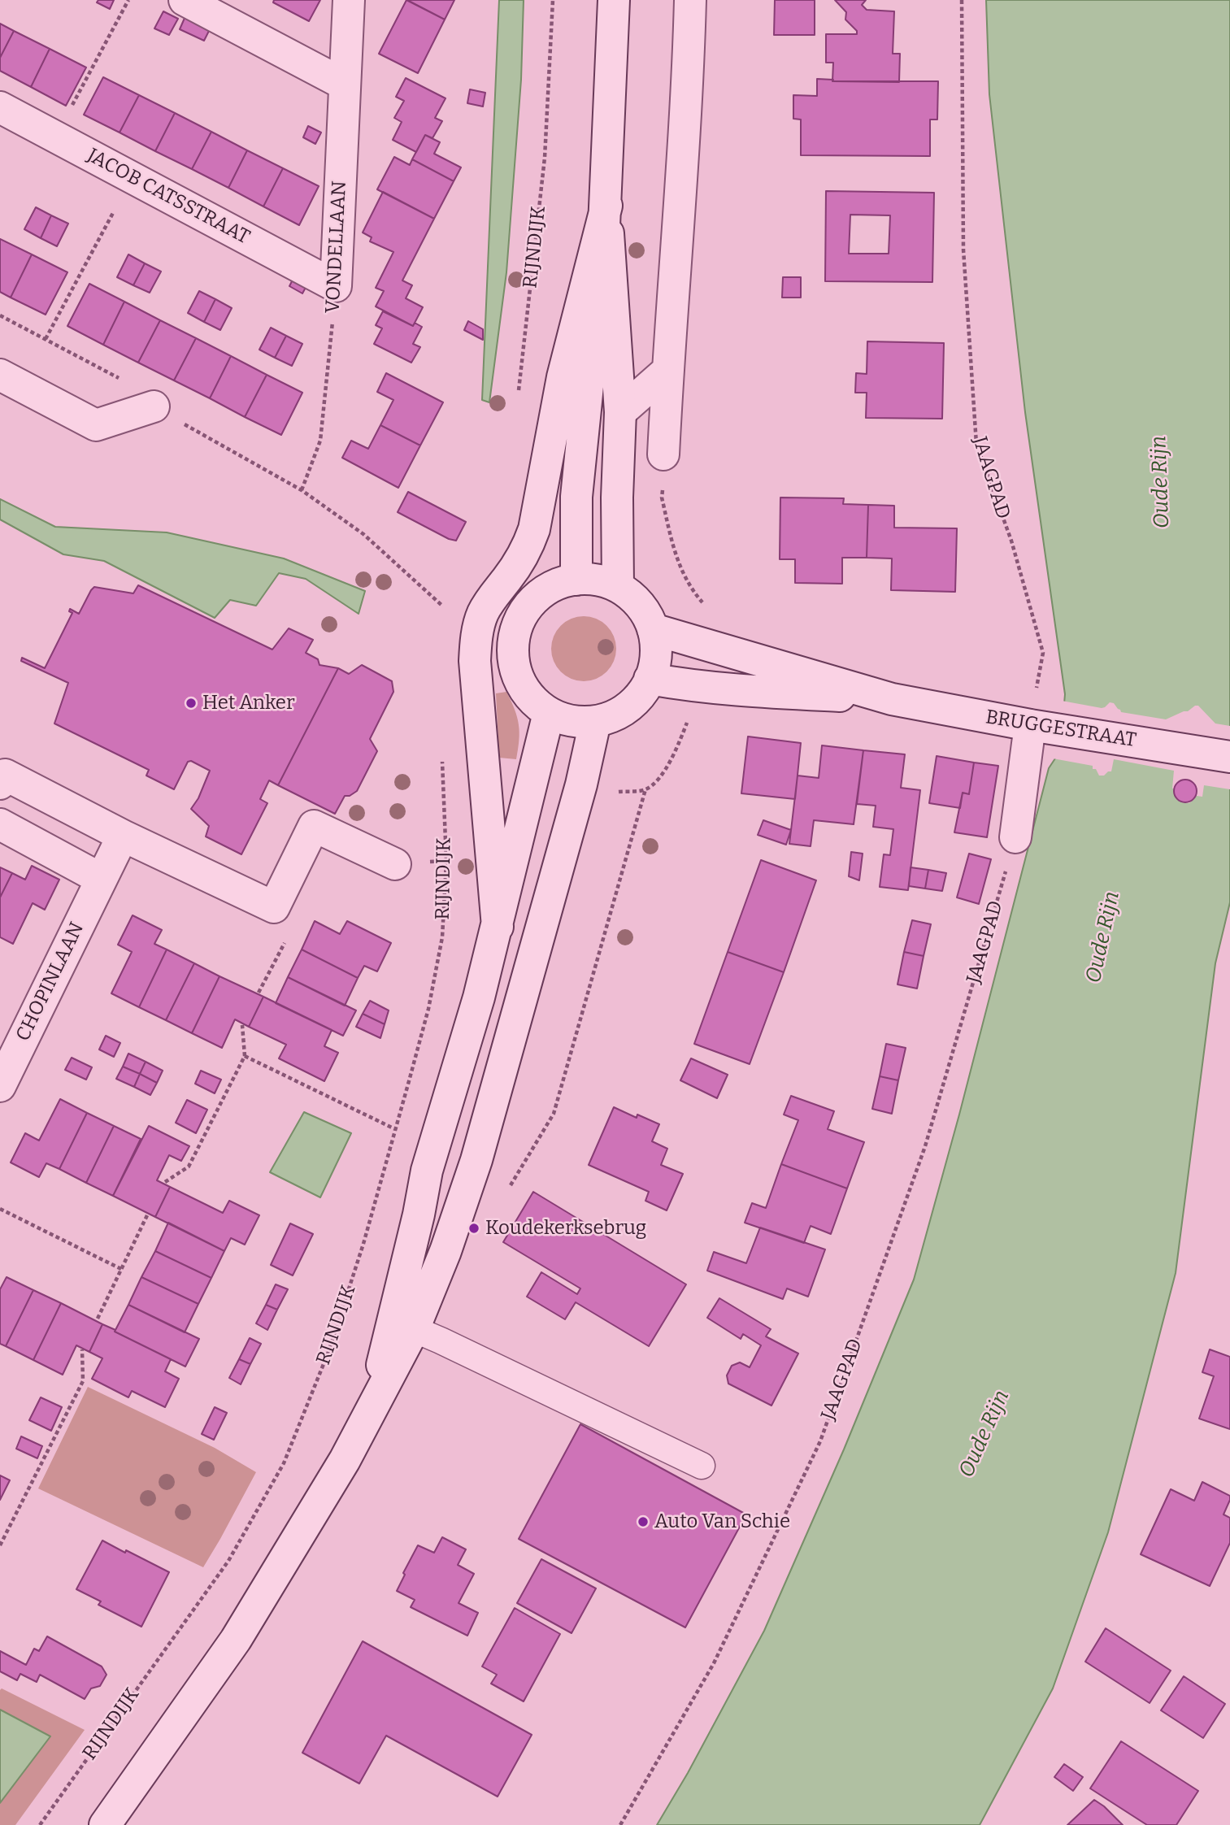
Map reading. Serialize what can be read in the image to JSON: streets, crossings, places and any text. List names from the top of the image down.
{
  "streets": {
    "main road": [
      "JACOB CATSSTRAAT",
      "VONDELLAAN",
      "BRUGGESTRAAT",
      "CHOPINLAAN"
    ],
    "path": ["RIJNDIJK", "JAAGPAD"]
  },
  "crossings": [
    ["JACOB CATSSTRAAT", "VONDELLAAN"],
    ["JAAGPAD", "BRUGGESTRAAT"]
  ],
  "water": ["Oude Rijn"],
  "places": ["Het Anker", "Koudekerksebrug", "Auto Van Schie"]
}
